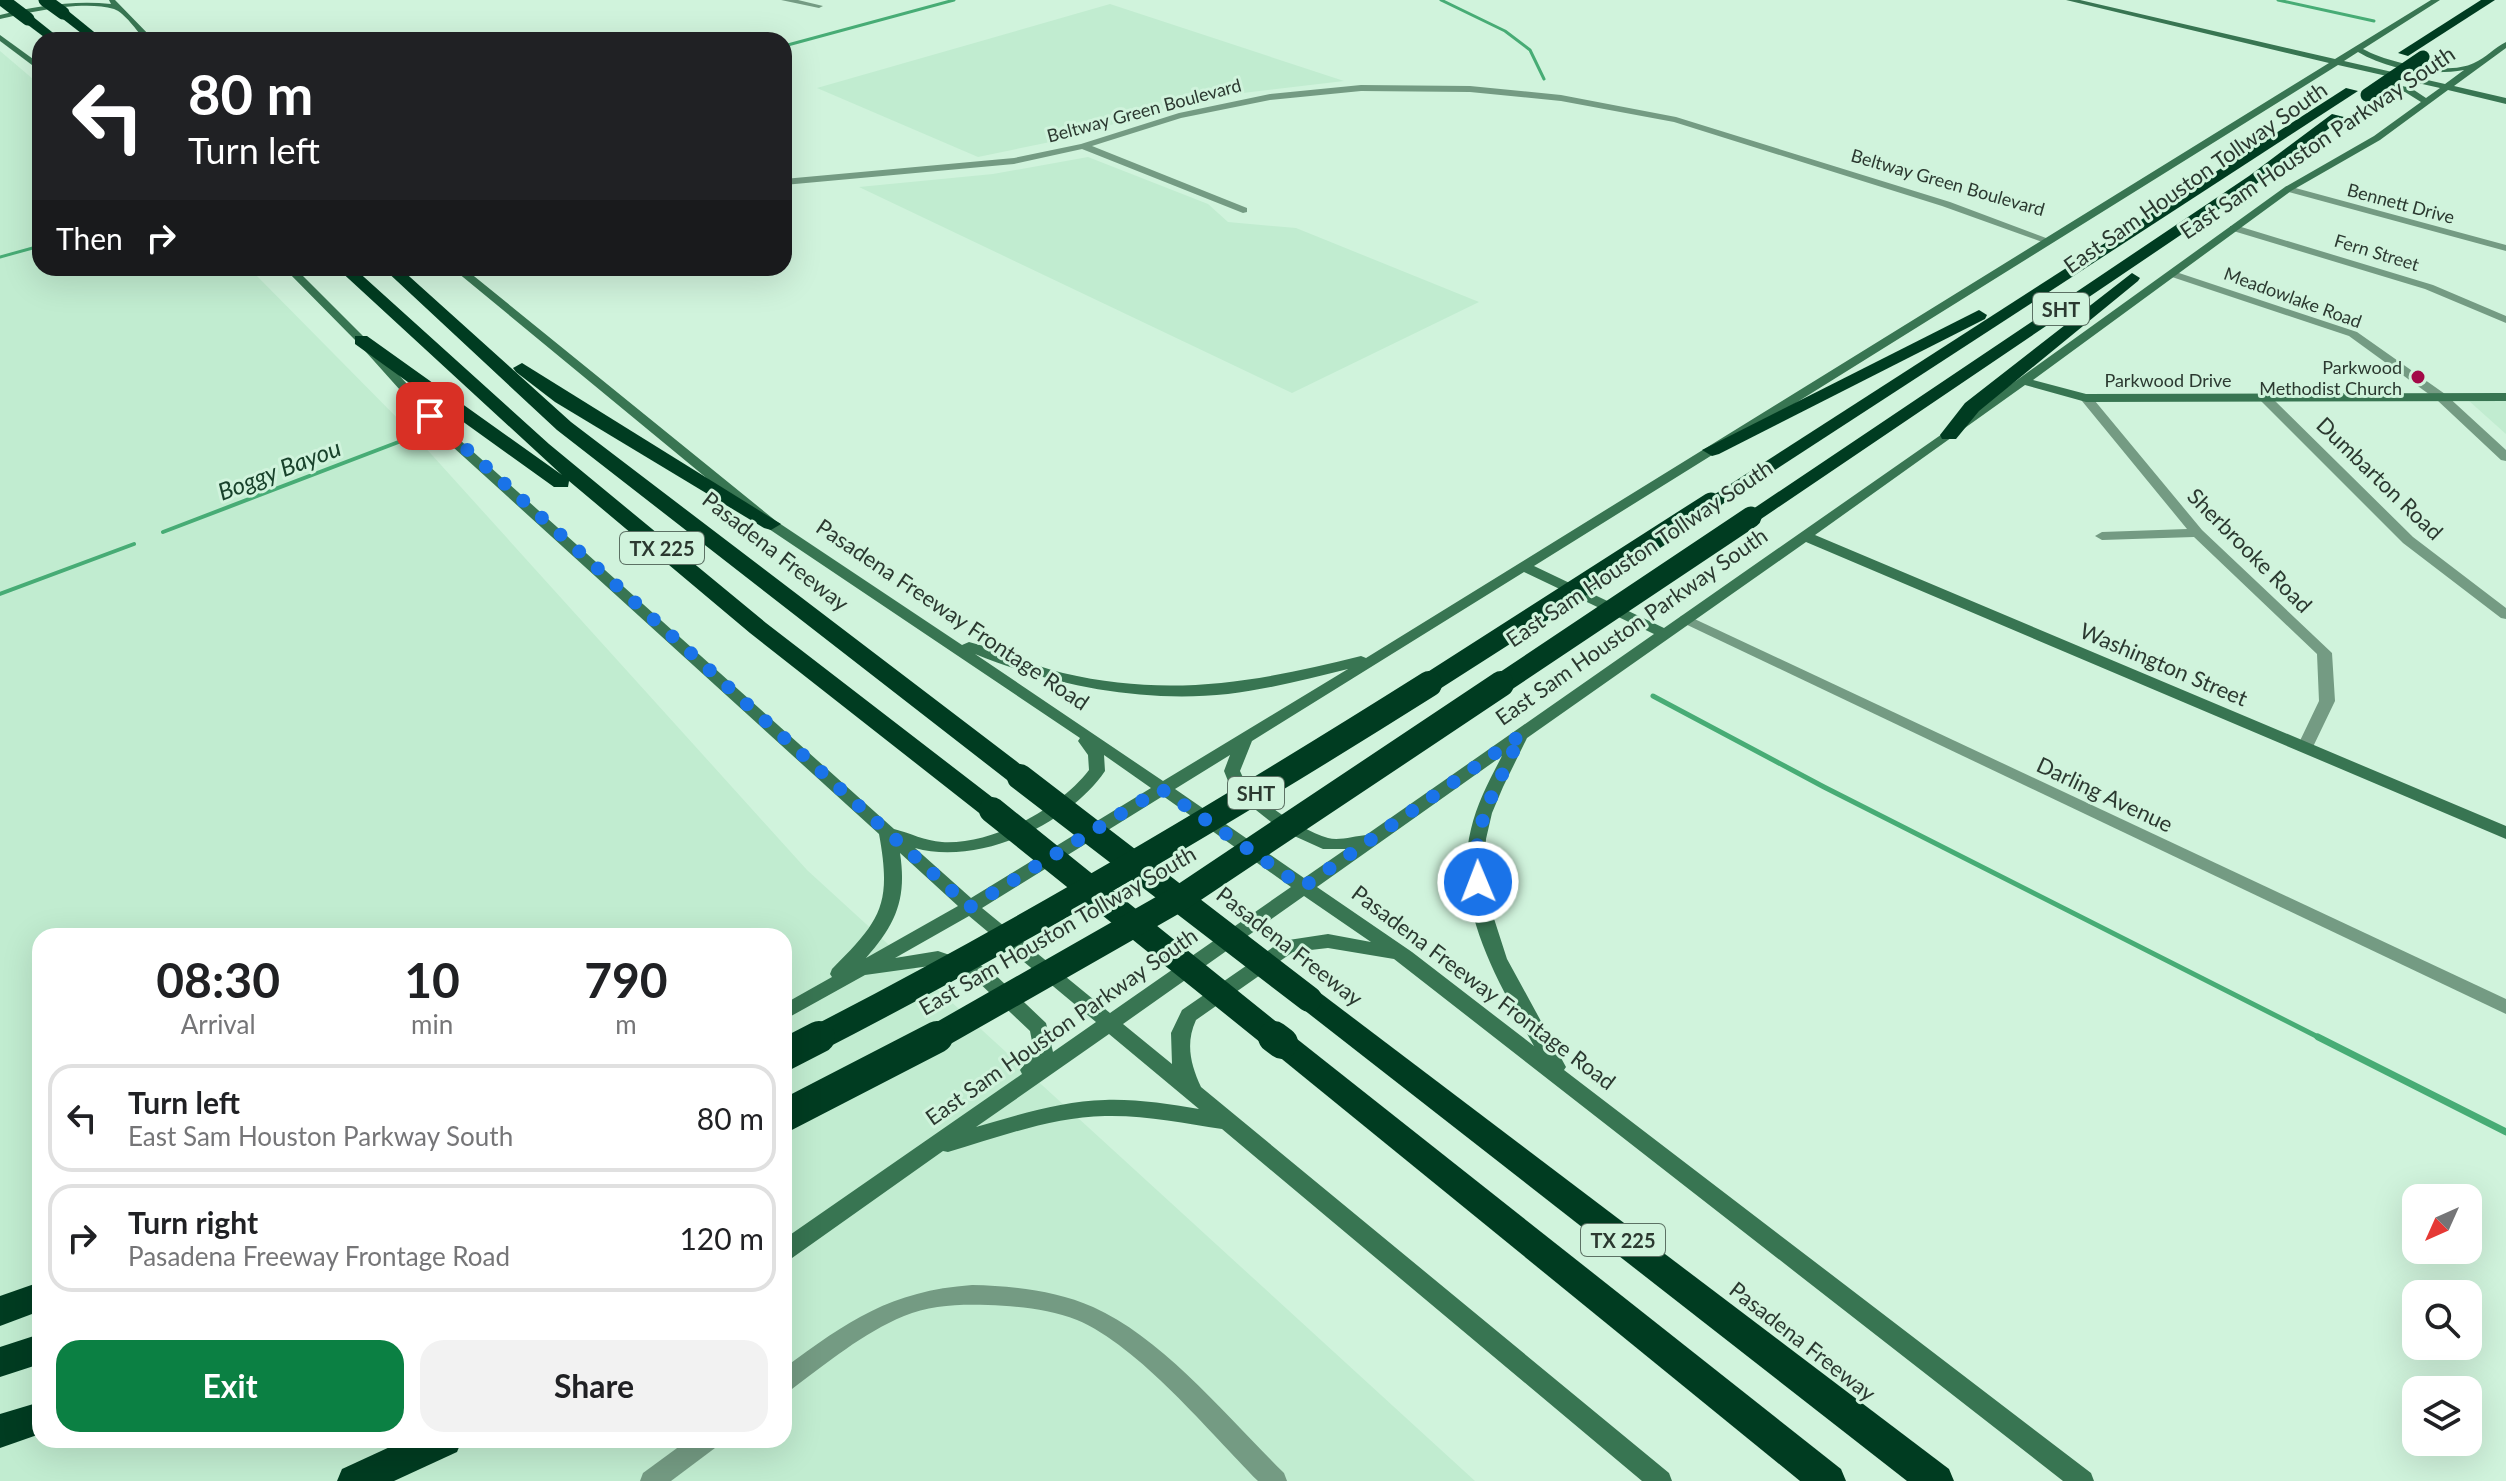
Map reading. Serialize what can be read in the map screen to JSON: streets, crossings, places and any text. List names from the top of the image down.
{
  "streets": {
    "highway": [
      "East Sam Houston Tollway South",
      "SHT",
      "TX 225",
      "Pasadena Freeway"
    ],
    "main road": [
      "East Sam Houston Parkway South",
      "Parkwood Drive",
      "Pasadena Freeway Frontage Road",
      "Washington Street"
    ],
    "street": [
      "Beltway Green Boulevard",
      "Bennett Drive",
      "Fern Street",
      "Meadowlake Road",
      "Dumbarton Road",
      "Sherbrooke Road",
      "Darling Avenue"
    ]
  },
  "crossings": [
    ["East Sam Houston Parkway South", "Bennett Drive"],
    ["East Sam Houston Parkway South", "Fern Street"],
    ["East Sam Houston Parkway South", "Meadowlake Road"],
    ["East Sam Houston Parkway South", "Parkwood Drive"],
    ["East Sam Houston Parkway South", "Pasadena Freeway Frontage Road"],
    ["East Sam Houston Parkway South", "Washington Street"],
    ["East Sam Houston Parkway South", "Darling Avenue"],
    ["Meadowlake Road", "Parkwood Drive"],
    ["Parkwood Drive", "Dumbarton Road"],
    ["Parkwood Drive", "Sherbrooke Road"],
    ["Sherbrooke Road", "Washington Street"]
  ],
  "water": ["Boggy Bayou"],
  "places": ["Parkwood Methodist Church"],
  "north": "bottom left",
  "page": {
    "turn": ["80 m", "Turn left"],
    "then": "Then",
    "eta": [
      "08:30",
      "Arrival",
      "10",
      "min",
      "790",
      "m"
    ],
    "list": [
      {
        "name": "Turn left",
        "note": "East Sam Houston Parkway South",
        "value": "80 m"
      },
      {
        "name": "Turn right",
        "note": "Pasadena Freeway Frontage Road",
        "value": "120 m"
      }
    ],
    "buttons": ["Exit", "Share"]
  }
}
